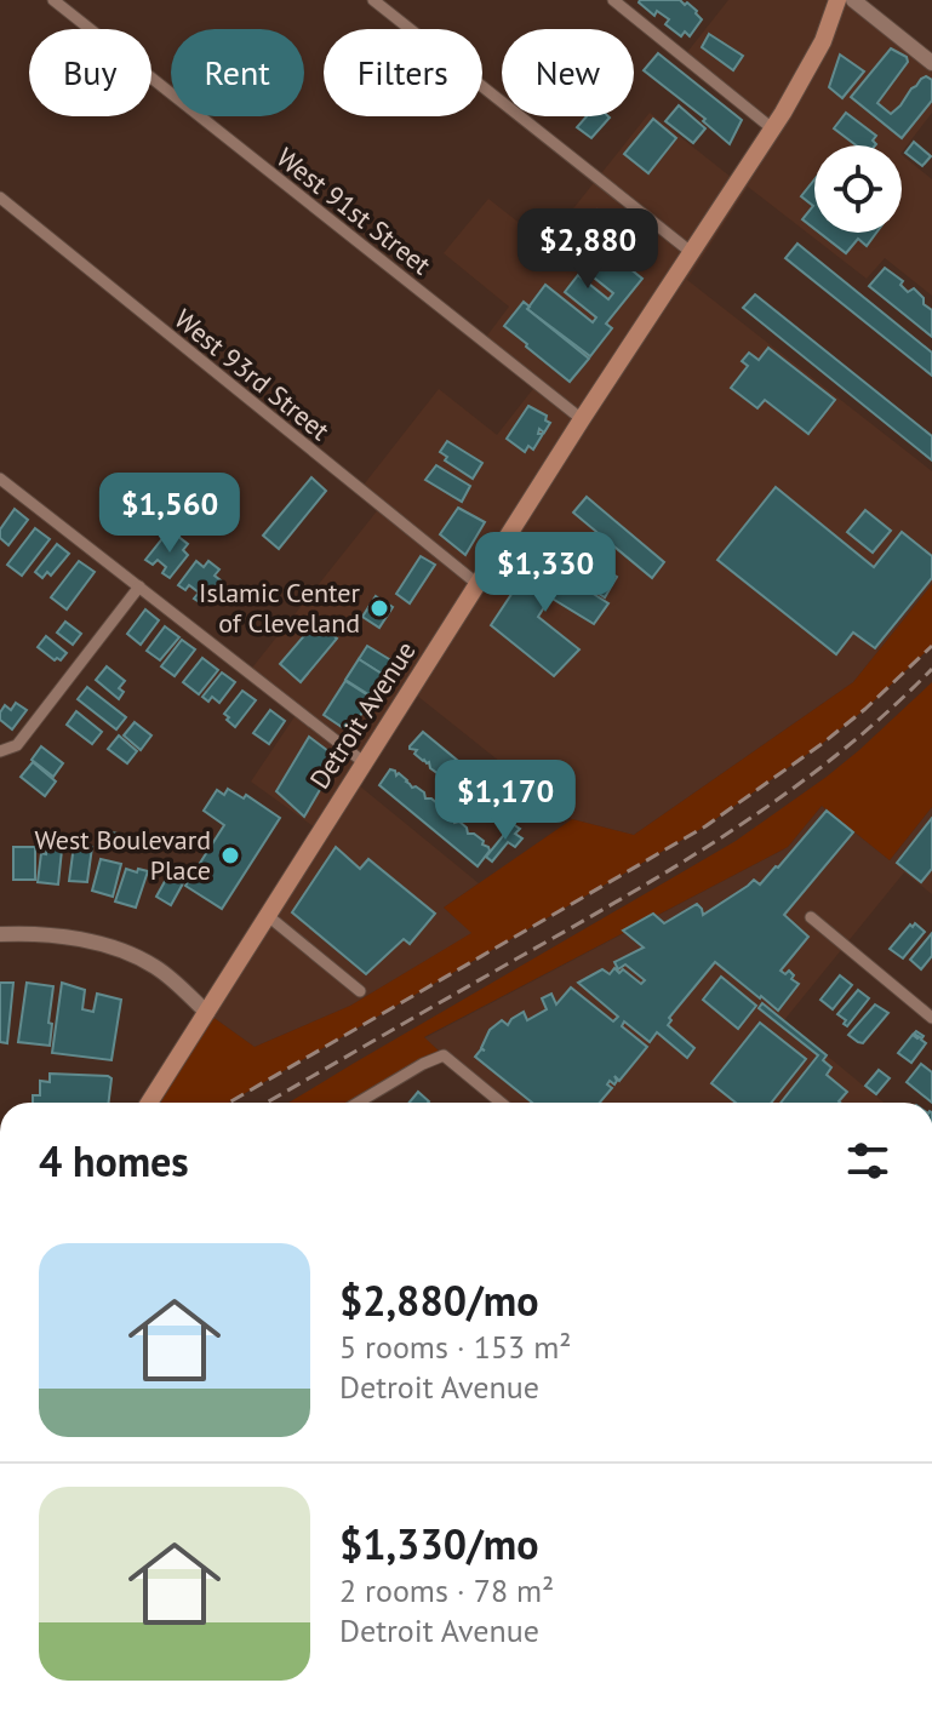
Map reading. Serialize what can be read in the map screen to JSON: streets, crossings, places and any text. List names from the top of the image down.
{
  "streets": {
    "main road": ["Detroit Avenue"],
    "street": ["West 91st Street", "West 93rd Street"]
  },
  "crossings": [
    ["West 91st Street", "Detroit Avenue"],
    ["West 93rd Street", "Detroit Avenue"]
  ],
  "places": ["Islamic Center of Cleveland", "West Boulevard Place"],
  "page": {
    "chip": [
      "Buy",
      "Rent",
      "Filters",
      "New"
    ],
    "price": [
      "$2,880",
      "$1,560",
      "$1,330",
      "$1,170"
    ],
    "heading": "4 homes",
    "list": [
      {
        "name": "$2,880/mo",
        "note": "5 rooms · 153 m² · Detroit Avenue"
      },
      {
        "name": "$1,330/mo",
        "note": "2 rooms · 78 m² · Detroit Avenue"
      }
    ]
  }
}
